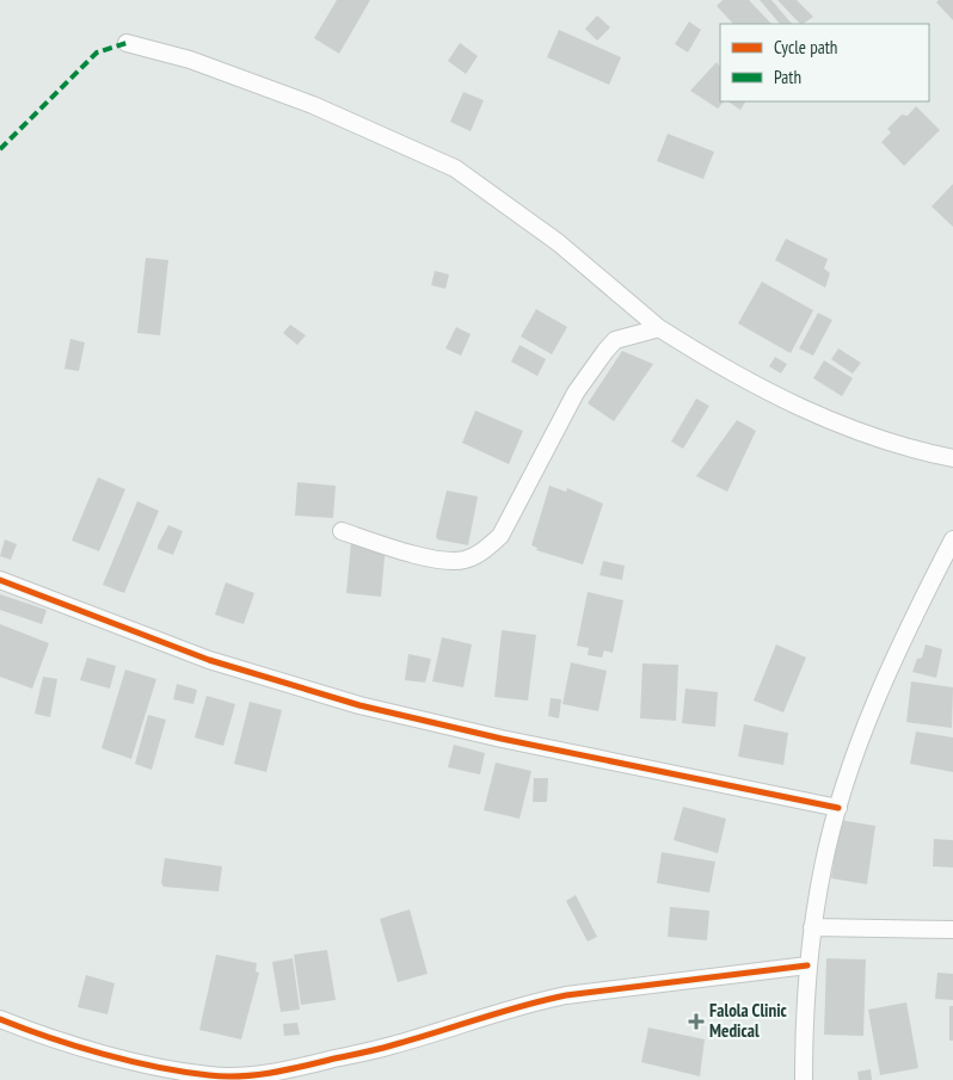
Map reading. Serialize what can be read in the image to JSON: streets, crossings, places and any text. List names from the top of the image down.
{
  "places": {
    "health": ["Falola Clinic Medical"]
  },
  "legend": ["Cycle path", "Path"]
}
